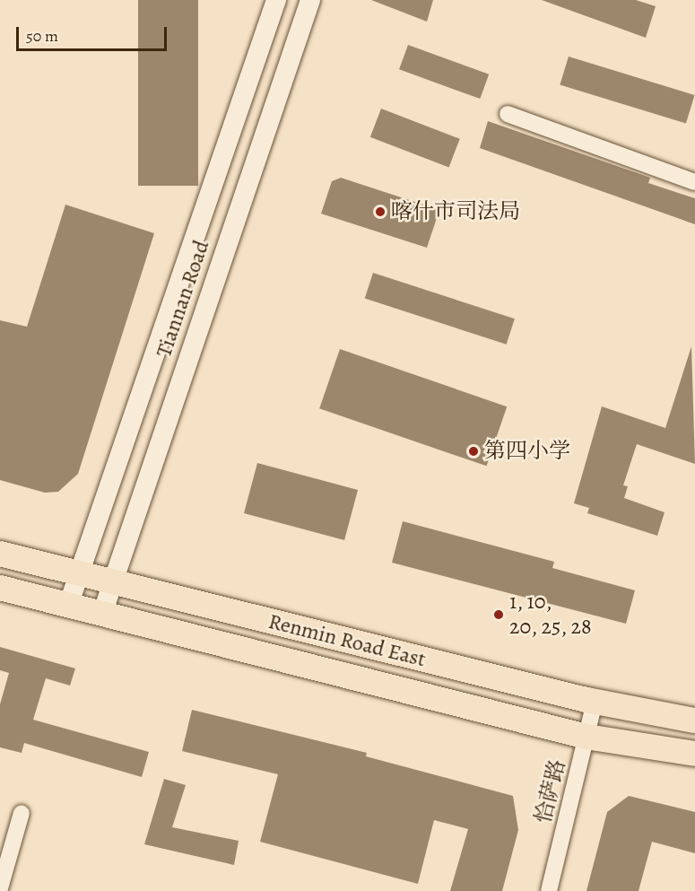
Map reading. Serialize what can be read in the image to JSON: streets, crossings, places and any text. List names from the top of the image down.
{
  "streets": {
    "main road": ["Renmin Road East"],
    "street": ["Tiannan Road", "恰萨路"]
  },
  "crossings": [
    ["Tiannan Road", "Renmin Road East"],
    ["Renmin Road East", "恰萨路"]
  ],
  "places": ["喀什市司法局", "第四小学", "1, 10, 20, 25, 28"],
  "scale_bar": "50 m"
}
